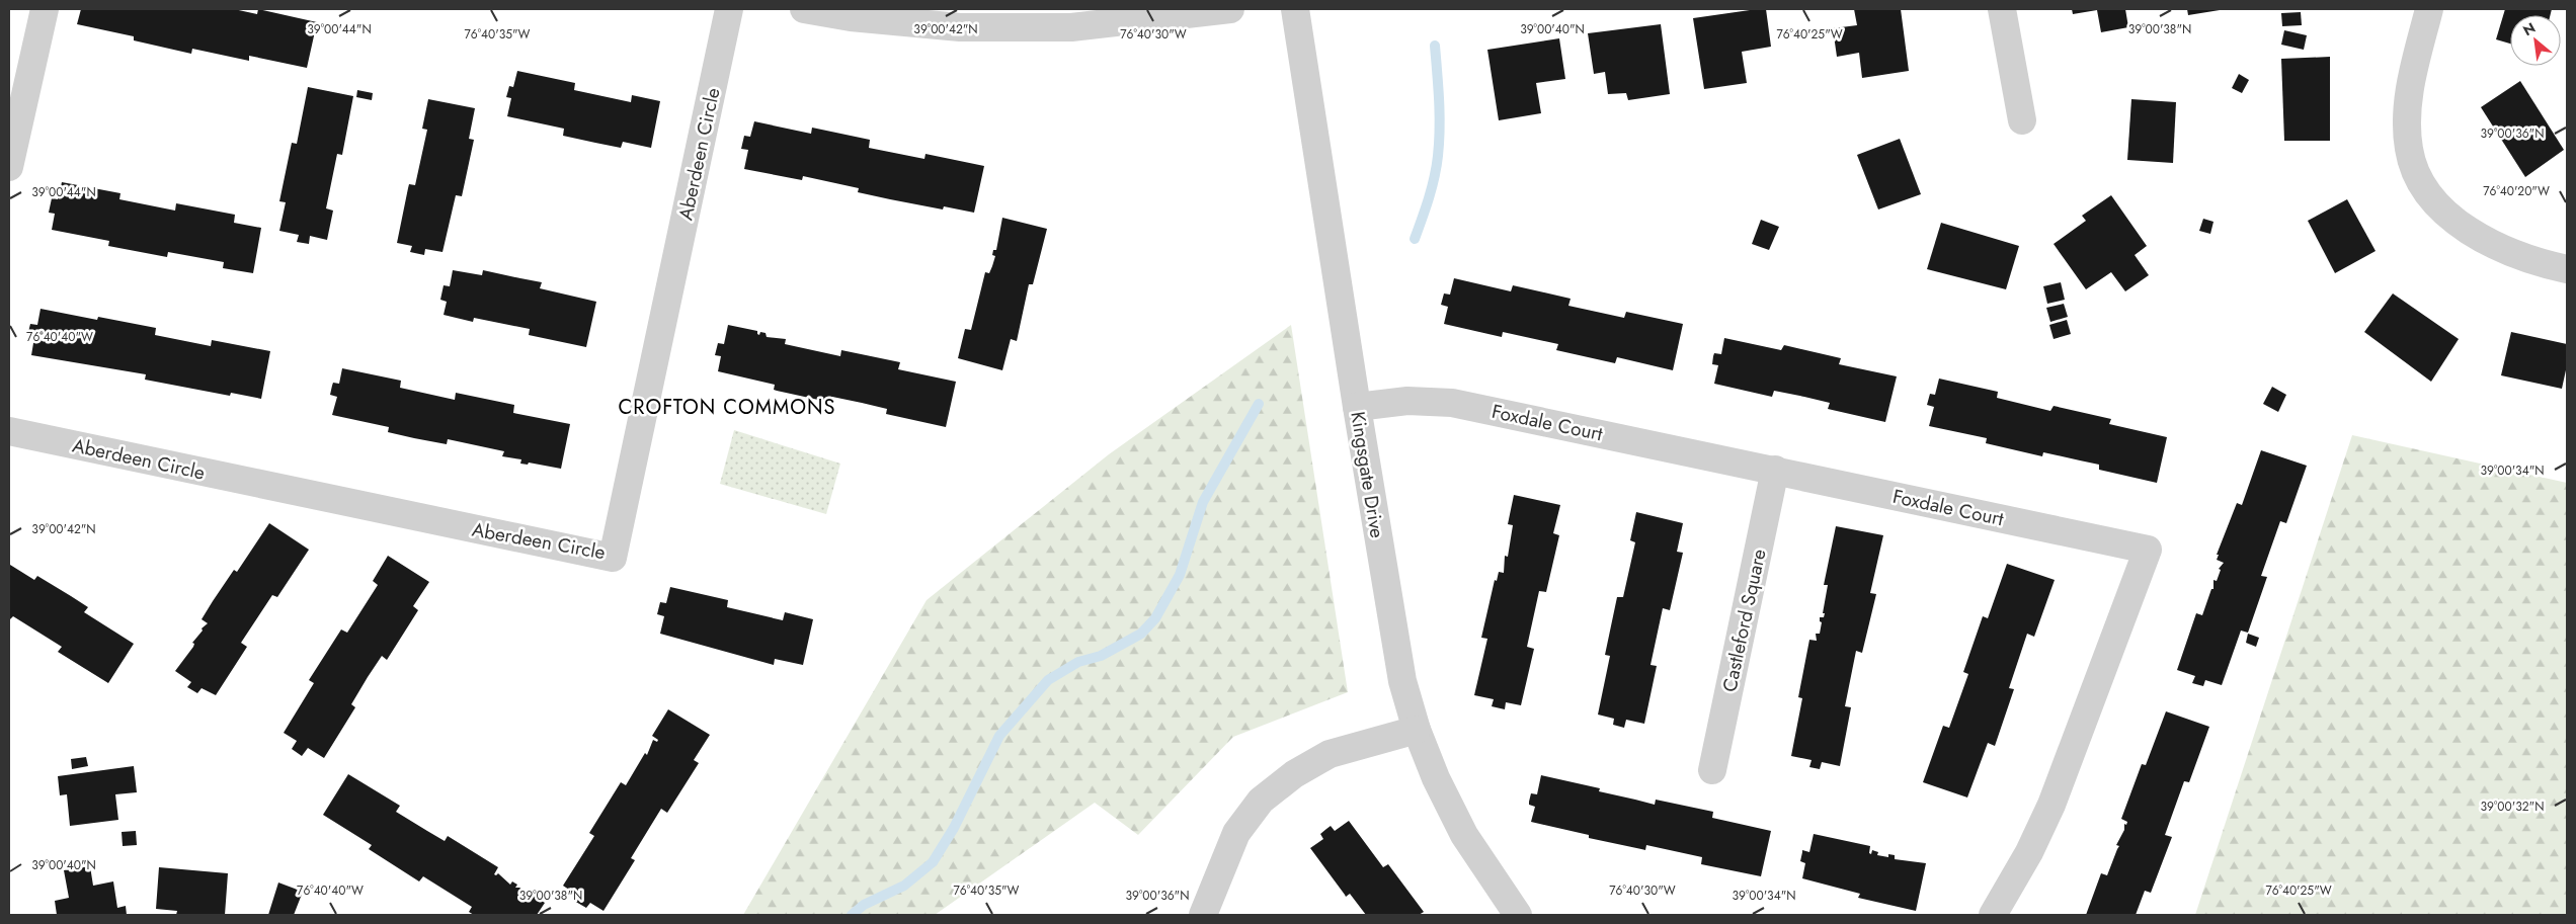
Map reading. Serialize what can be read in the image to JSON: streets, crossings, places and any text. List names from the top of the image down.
{
  "streets": {
    "street": [
      "Aberdeen Circle",
      "Foxdale Court",
      "Kingsgate Drive",
      "Castleford Square"
    ]
  },
  "crossings": [
    ["Foxdale Court", "Kingsgate Drive"],
    ["Foxdale Court", "Castleford Square"]
  ],
  "districts": ["CROFTON COMMONS"],
  "north": "top left",
  "coordinates": [
    "39°00'42\"N",
    "39°00'44\"N",
    "39°00'40\"N",
    "39°00'38\"N",
    "76°40'35\"W",
    "76°40'30\"W",
    "76°40'25\"W",
    "39°00'36\"N",
    "76°40'20\"W",
    "76°40'40\"W",
    "39°00'34\"N",
    "39°00'32\"N"
  ]
}
